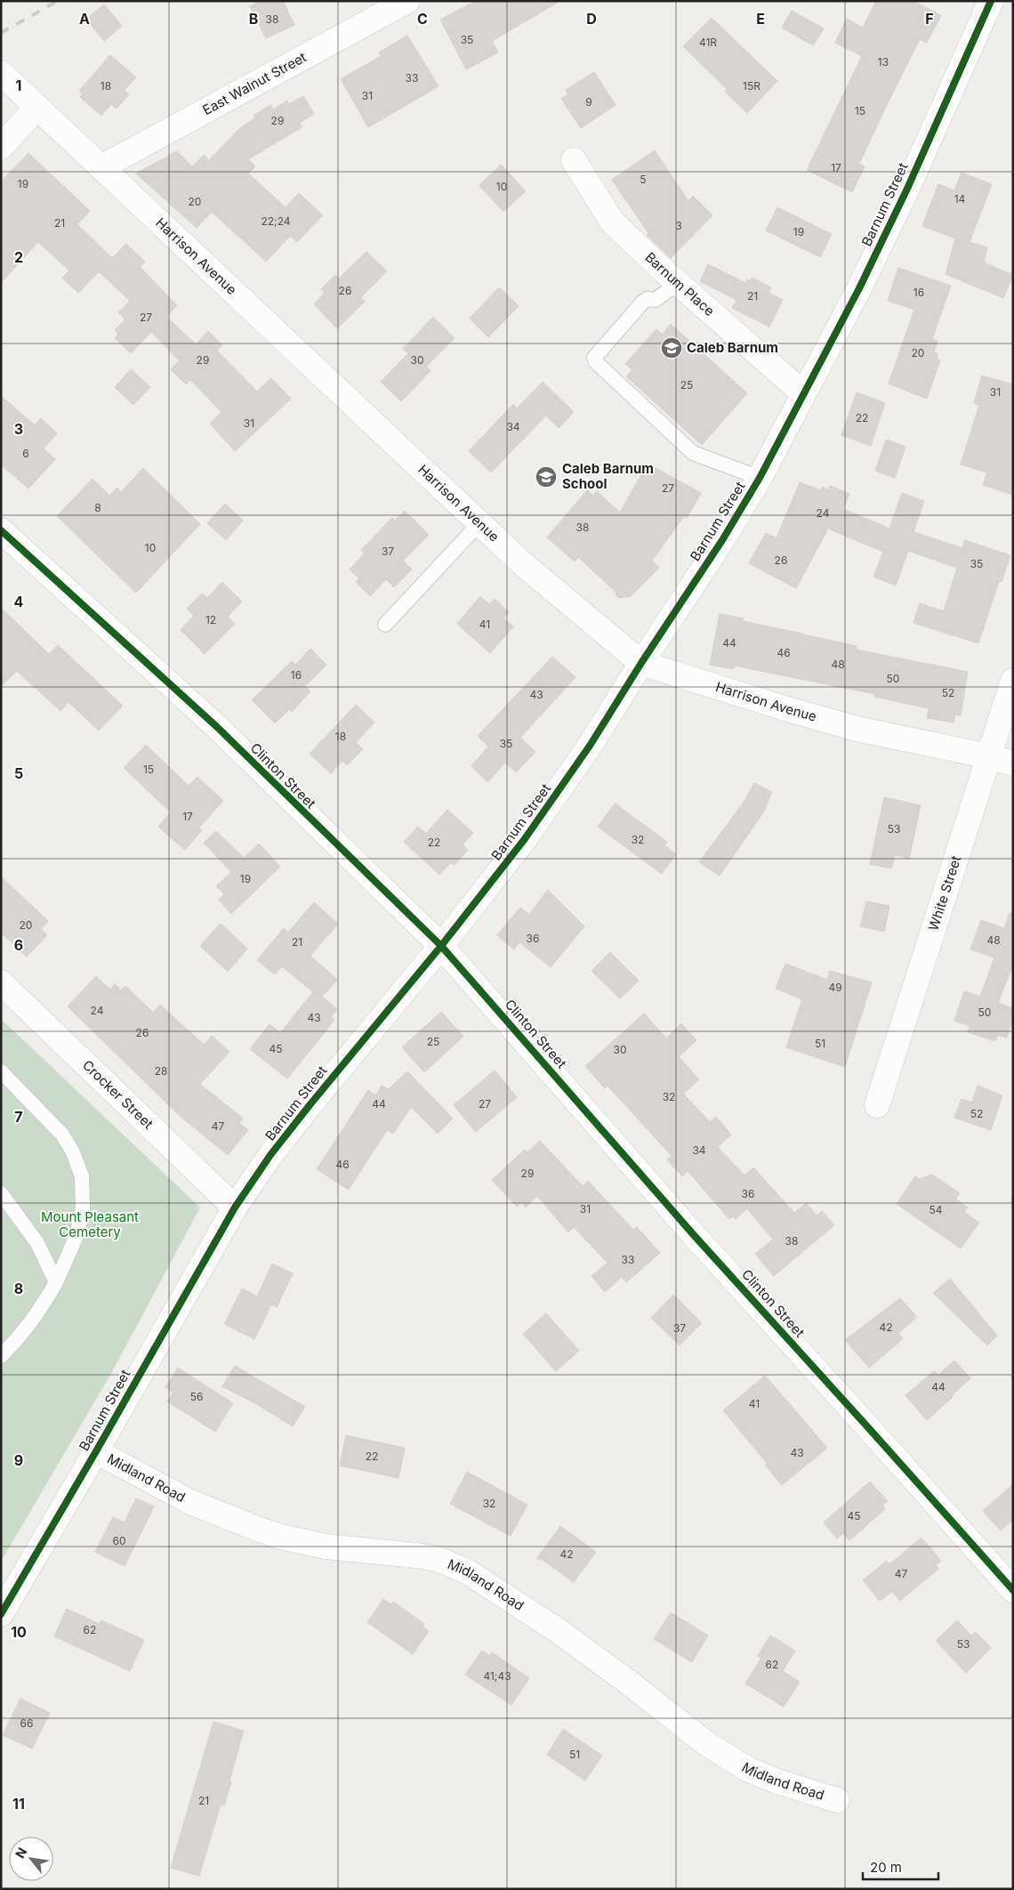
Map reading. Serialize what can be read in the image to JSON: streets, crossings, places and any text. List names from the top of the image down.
{
  "streets": {
    "street": [
      "East Walnut Street",
      "Barnum Street",
      "Harrison Avenue",
      "Barnum Place",
      "Clinton Street",
      "White Street",
      "Crocker Street",
      "Midland Road"
    ]
  },
  "crossings": [
    ["East Walnut Street", "Harrison Avenue"],
    ["Barnum Street", "Harrison Avenue"],
    ["Barnum Street", "Barnum Place"],
    ["Barnum Street", "Clinton Street"],
    ["Barnum Street", "Crocker Street"],
    ["Barnum Street", "Midland Road"],
    ["Harrison Avenue", "White Street"]
  ],
  "parks": ["Mount Pleasant Cemetery"],
  "places": {
    "school or university": ["Caleb Barnum", "Caleb Barnum School"]
  },
  "house_numbers": [
    "38",
    "35",
    "41R",
    "13",
    "33",
    "18",
    "15R",
    "31",
    "9",
    "15",
    "29",
    "17",
    "5",
    "19",
    "10",
    "14",
    "20",
    "22;24",
    "21",
    "3",
    "19",
    "26",
    "16",
    "21",
    "27",
    "20",
    "29",
    "30",
    "25",
    "31",
    "22",
    "31",
    "34",
    "6",
    "27",
    "8",
    "24",
    "38",
    "10",
    "37",
    "26",
    "35",
    "12",
    "41",
    "44",
    "46",
    "48",
    "16",
    "50",
    "52",
    "43",
    "18",
    "35",
    "15",
    "17",
    "53",
    "32",
    "22",
    "19",
    "20",
    "36",
    "48",
    "21",
    "49",
    "24",
    "50",
    "43",
    "26",
    "25",
    "51",
    "45",
    "30",
    "28",
    "32",
    "44",
    "27",
    "52",
    "47",
    "34",
    "46",
    "29",
    "36",
    "31",
    "54",
    "38",
    "33",
    "42",
    "37",
    "44",
    "56",
    "41",
    "43",
    "22",
    "32",
    "45",
    "60",
    "42",
    "47",
    "62",
    "53",
    "62",
    "41;43",
    "66",
    "51",
    "21"
  ],
  "scale_bar": "20 m",
  "north": "top left",
  "grid": {
    "columns": [
      "A",
      "B",
      "C",
      "D",
      "E",
      "F"
    ],
    "rows": [
      "1",
      "2",
      "3",
      "4",
      "5",
      "6",
      "7",
      "8",
      "9",
      "10",
      "11"
    ]
  }
}
